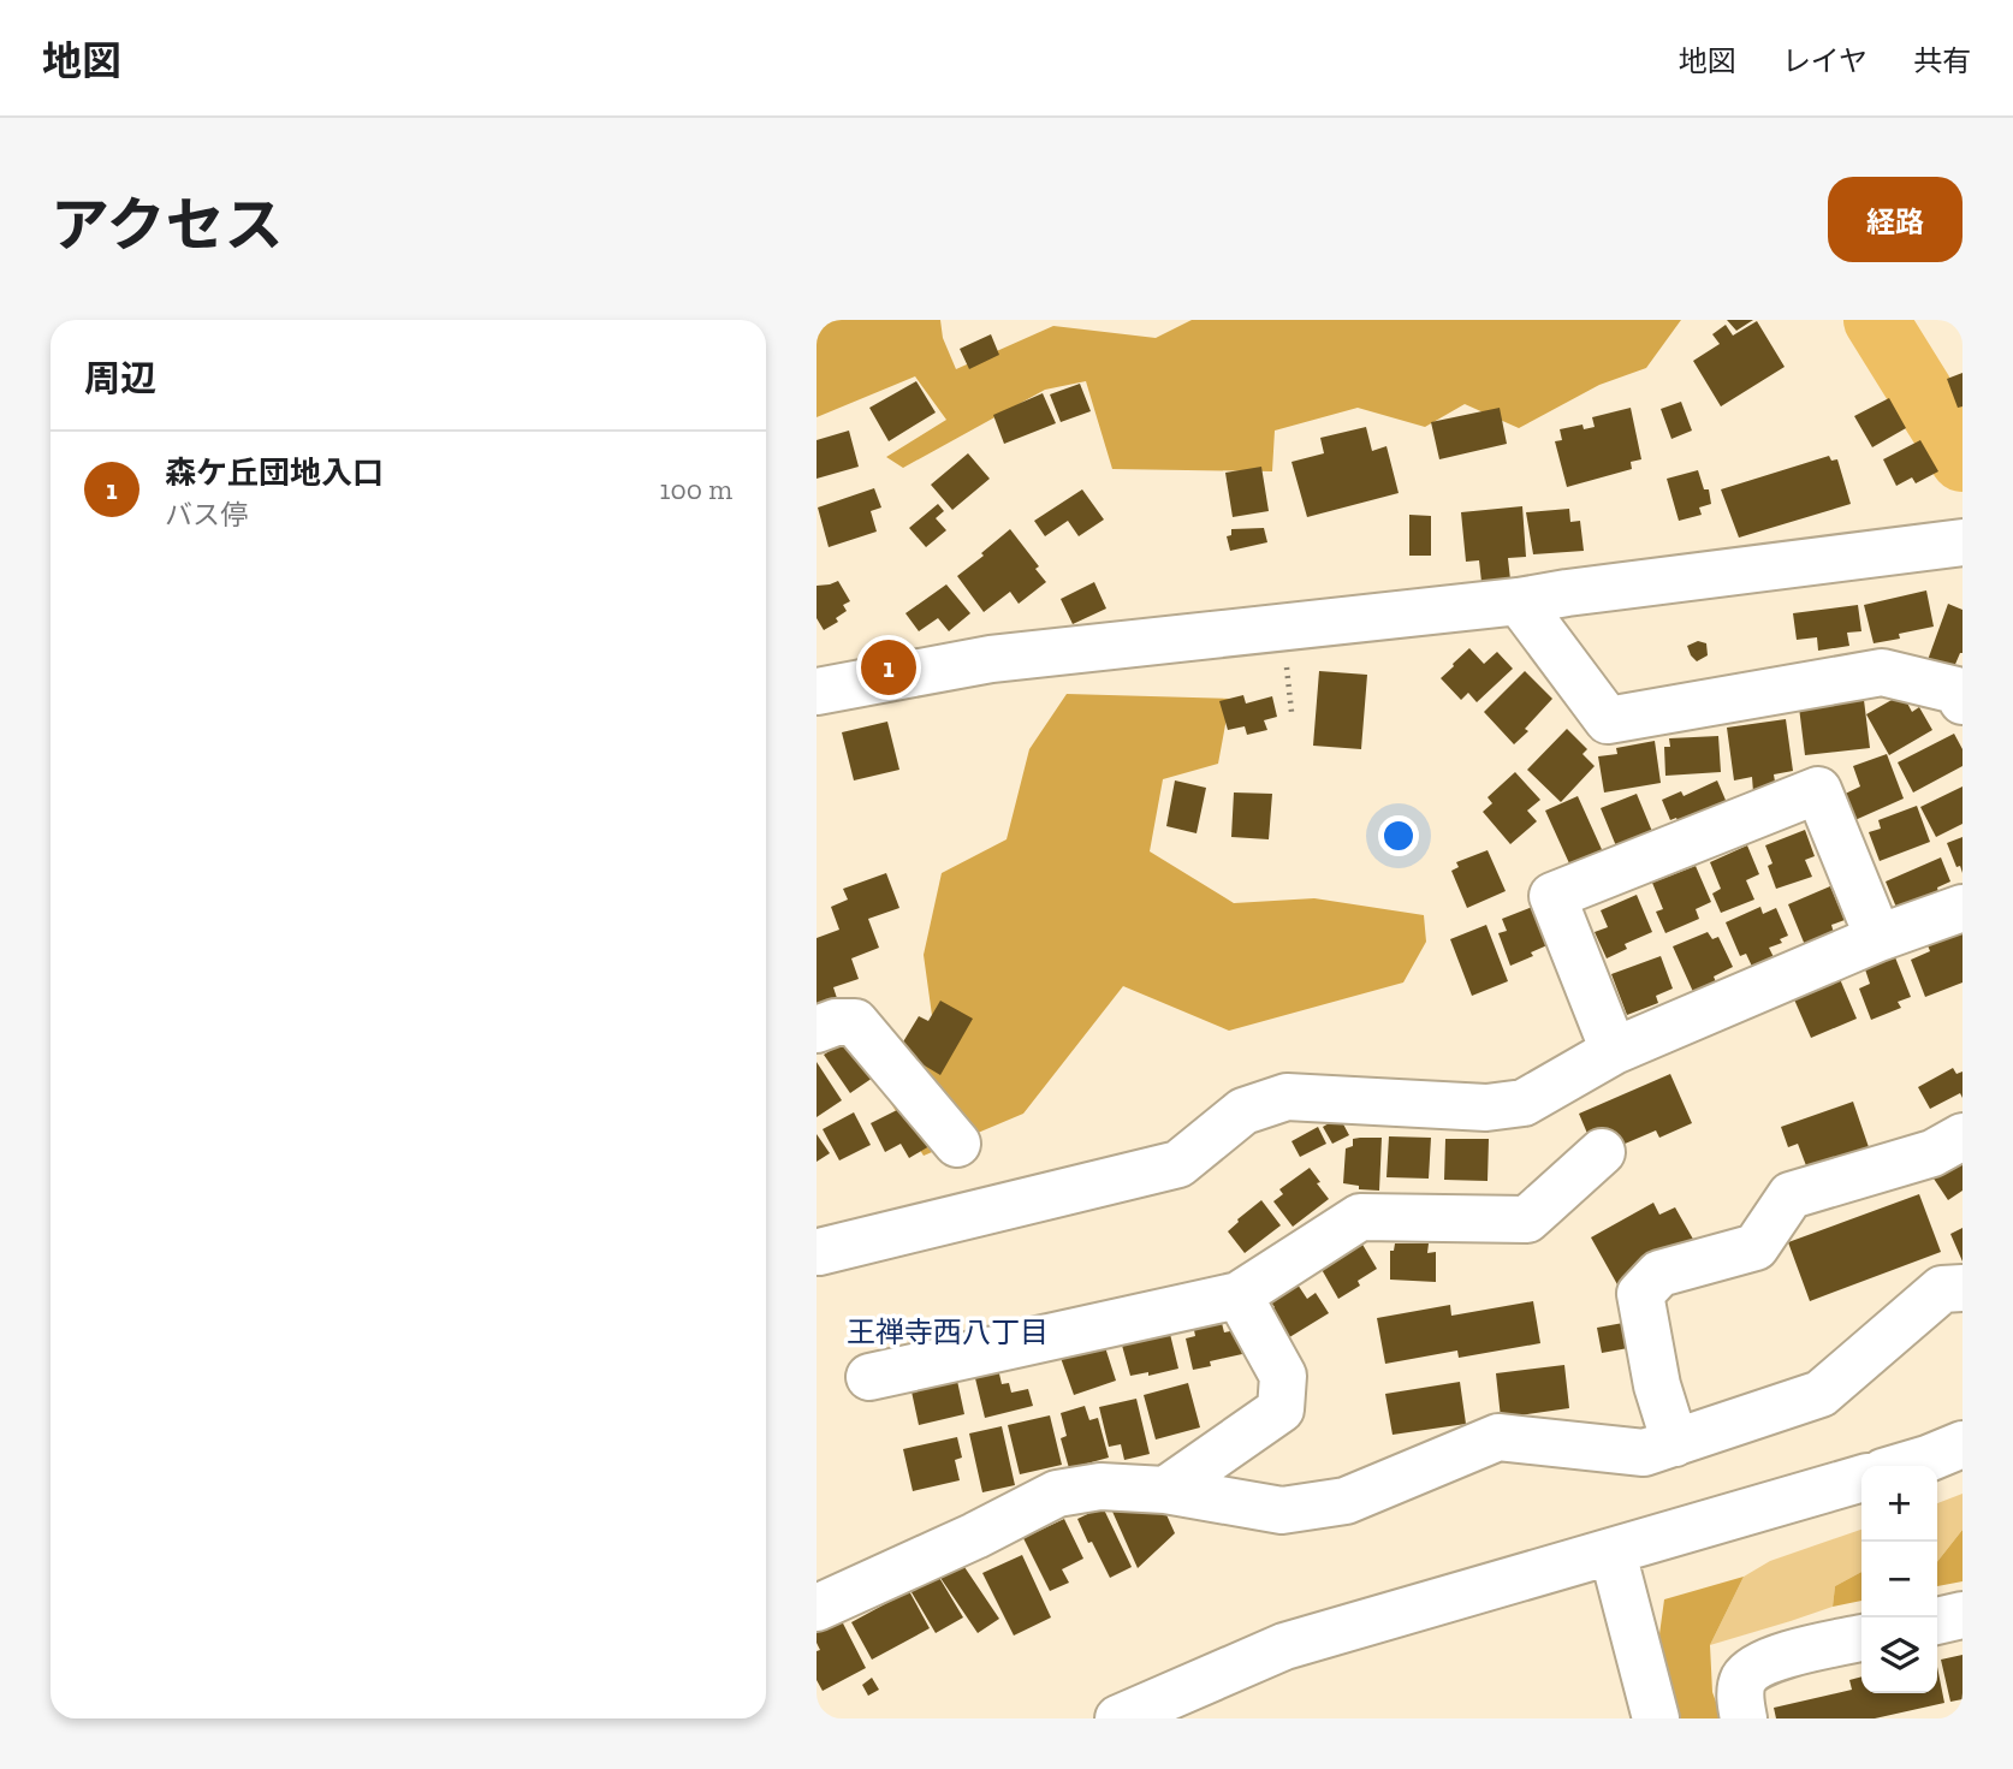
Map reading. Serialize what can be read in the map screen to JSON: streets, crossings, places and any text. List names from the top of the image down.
{
  "districts": ["王禅寺西八丁目"],
  "page": {
    "header": "地図",
    "nav": ["地図", "レイヤ", "共有"],
    "title": "アクセス",
    "buttons": "経路",
    "heading": "周辺",
    "list": [
      {
        "mark": "1",
        "name": "森ケ丘団地入口",
        "note": "バス停",
        "value": "100 m"
      }
    ],
    "pins": "1",
    "map_buttons": ["+", "−"]
  }
}
